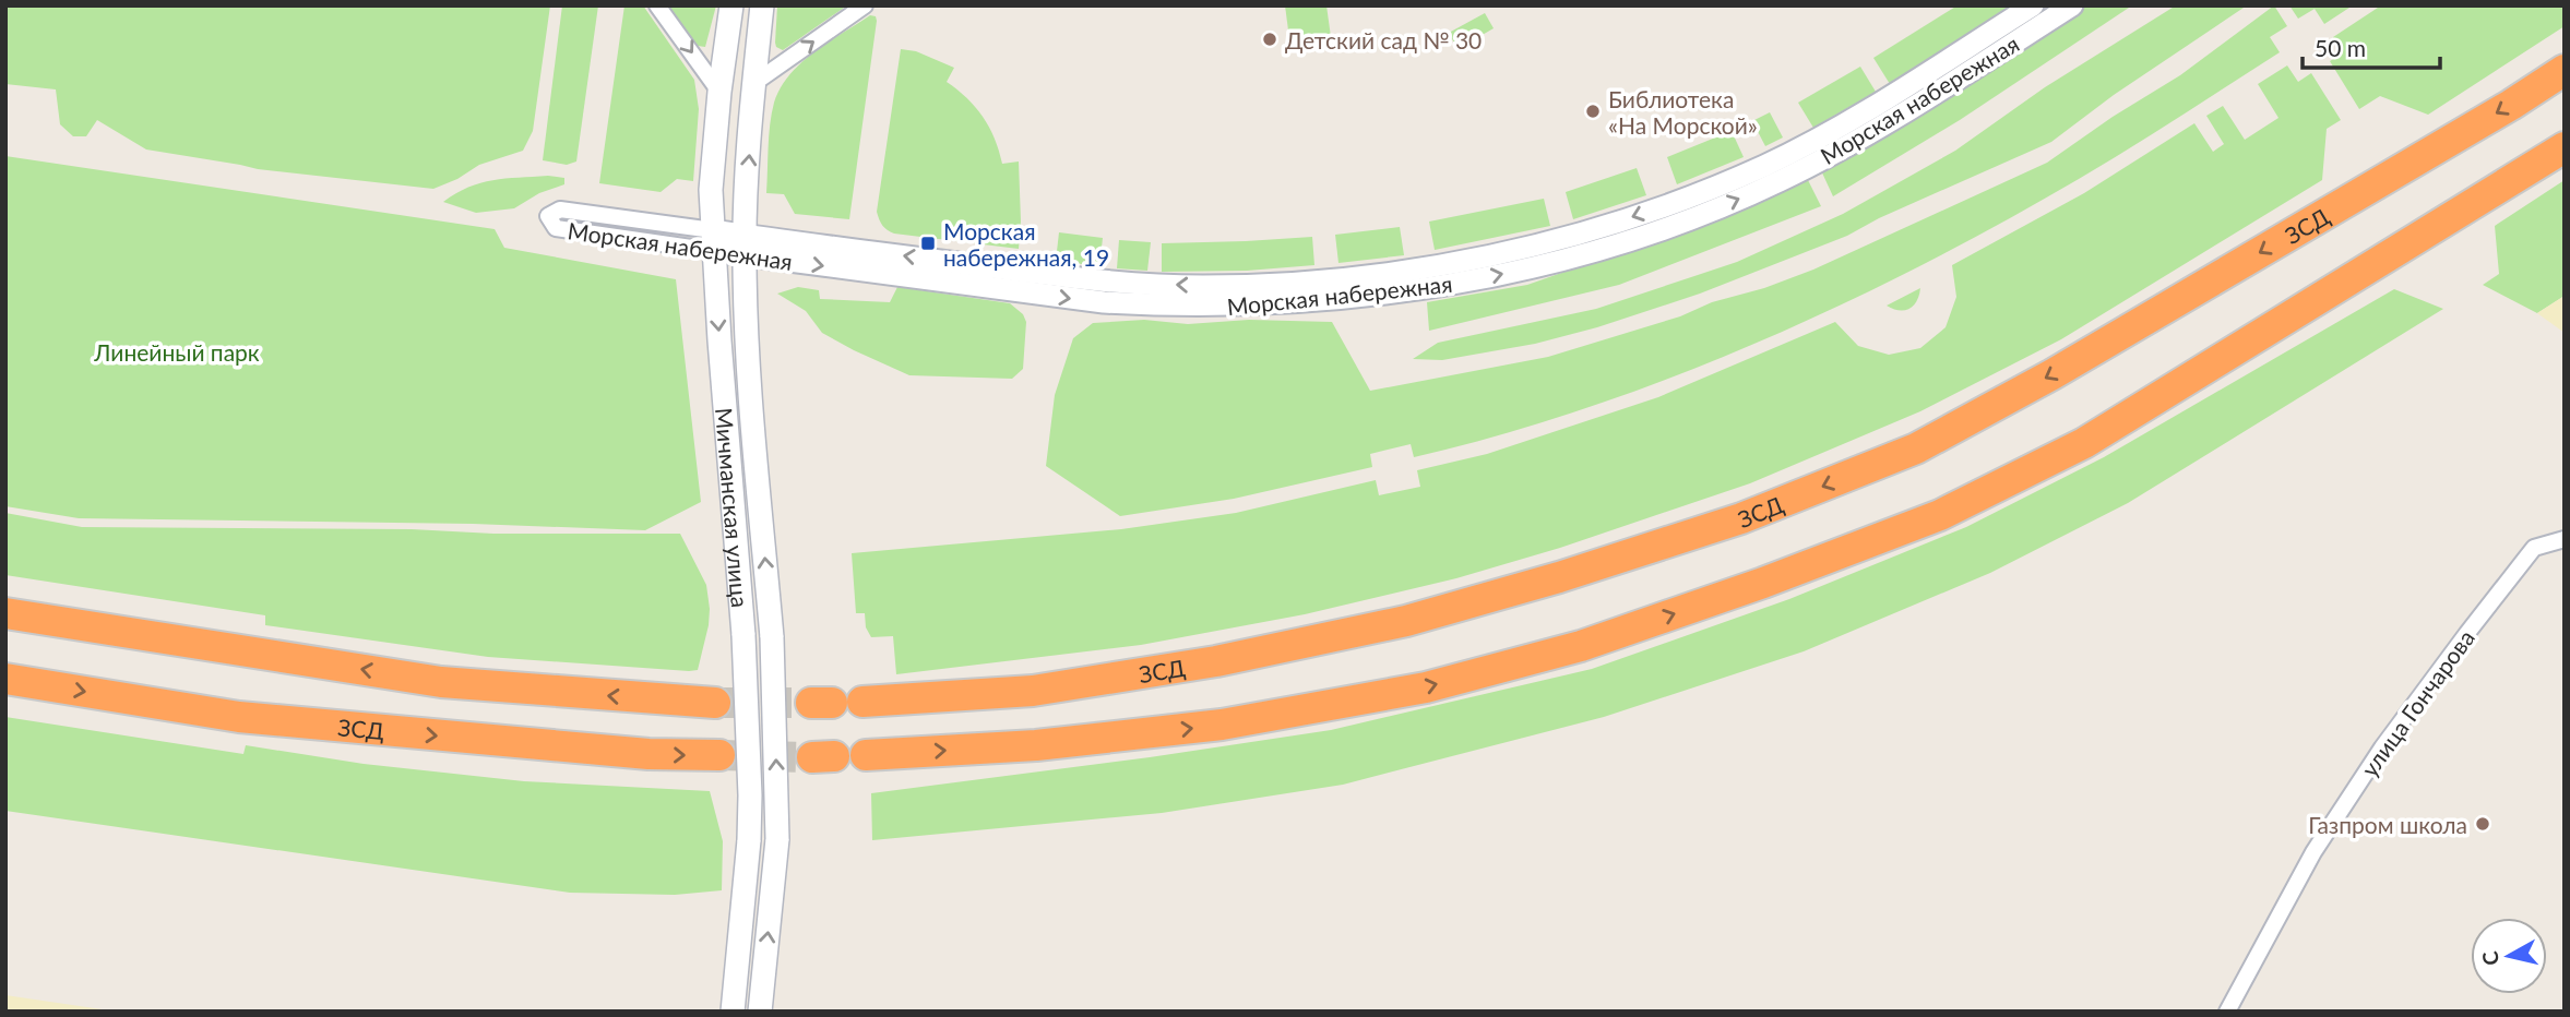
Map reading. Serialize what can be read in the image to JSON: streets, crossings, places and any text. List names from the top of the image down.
{
  "streets": {
    "highway": ["ЗСД"],
    "main road": ["Мичманская улица"],
    "street": ["Морская набережная", "улица Гончарова"]
  },
  "crossings": [
    ["Морская набережная", "Мичманская улица"]
  ],
  "parks": ["Линейный парк"],
  "places": {
    "other": ["Детский сад № 30", "Библиотека «На Морской»", "Газпром школа"],
    "transit": ["Морская набережная, 19"]
  },
  "scale_bar": "50 m",
  "north": "left"
}
